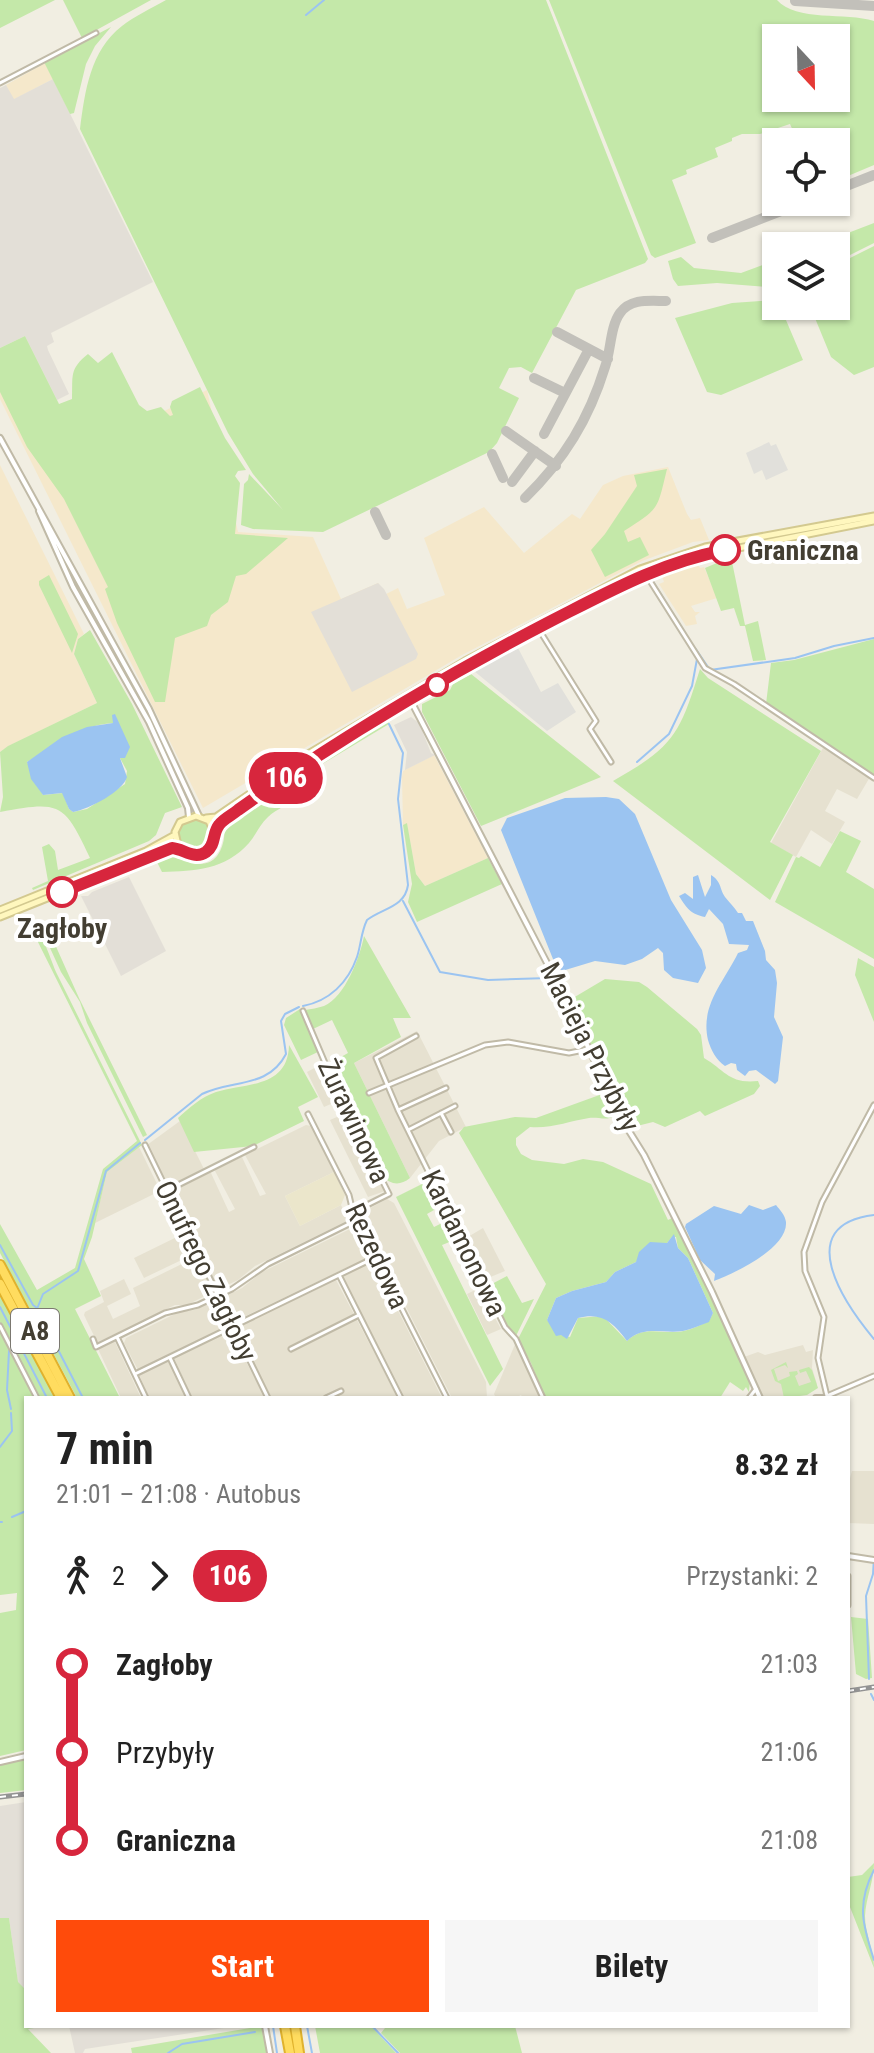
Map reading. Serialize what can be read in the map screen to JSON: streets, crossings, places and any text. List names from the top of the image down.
{
  "streets": {
    "highway": ["A8"],
    "street": [
      "Macieja Przybyły",
      "Żurawinowa",
      "Kardamonowa",
      "Rezedowa",
      "Onufrego Zagłoby"
    ]
  },
  "crossings": [
    ["Żurawinowa", "Rezedowa"]
  ],
  "places": ["Graniczna", "Zagłoby"],
  "lines": ["bus line 106"],
  "north": "bottom",
  "page": {
    "on_map": "106",
    "heading": ["7 min", "21:01 – 21:08 · Autobus", "8.32 zł"],
    "legs": ["2", "106", "Przystanki: 2"],
    "list": [
      {
        "name": "Zagłoby",
        "value": "21:03"
      },
      {
        "name": "Przybyły",
        "value": "21:06"
      },
      {
        "name": "Graniczna",
        "value": "21:08"
      }
    ],
    "buttons": ["Start", "Bilety"]
  }
}
